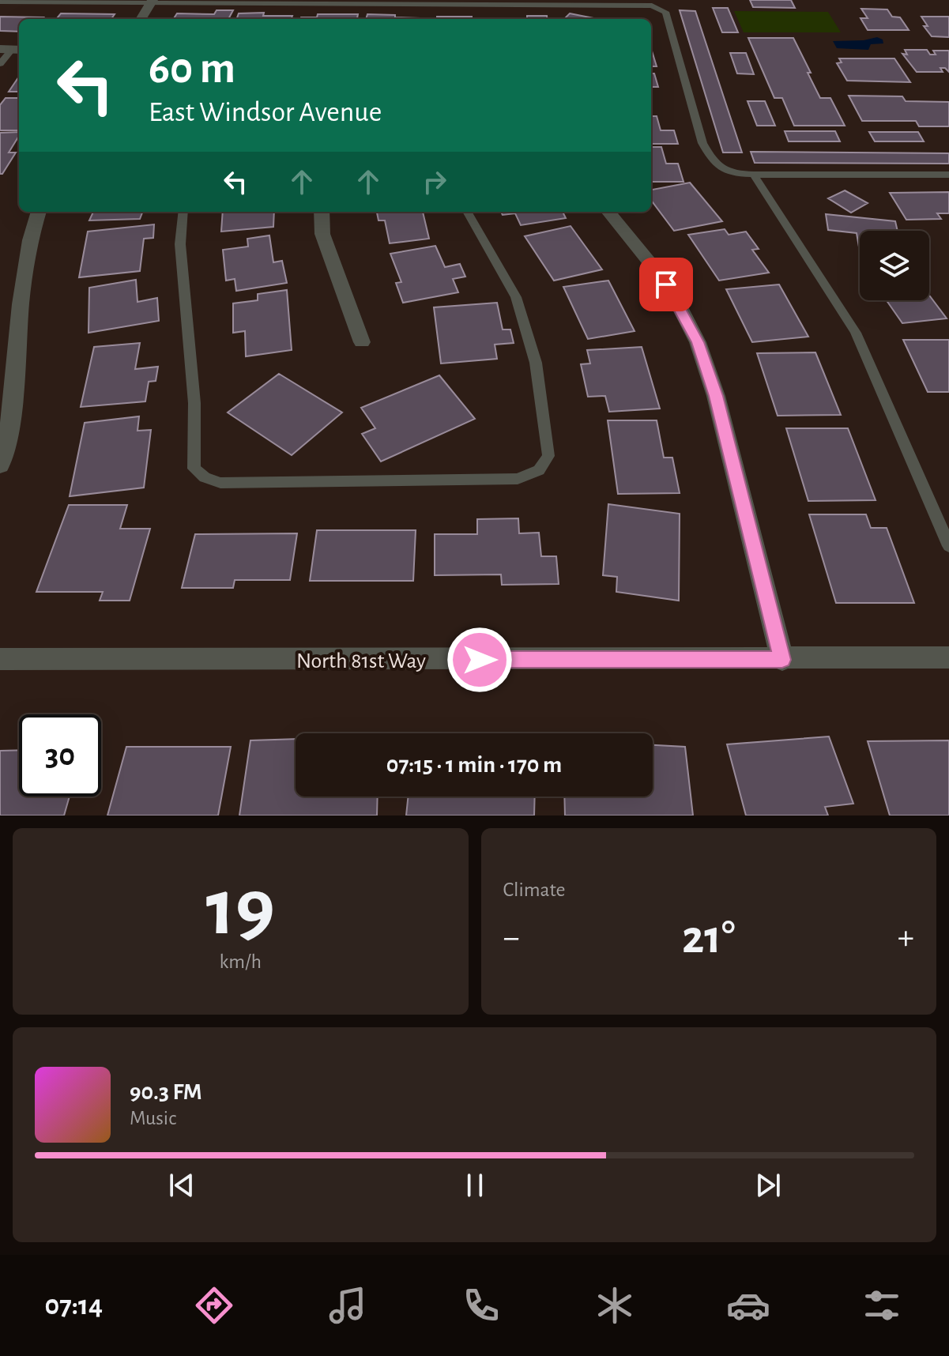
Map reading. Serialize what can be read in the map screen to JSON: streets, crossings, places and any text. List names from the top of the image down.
{
  "streets": {
    "street": ["North 81st Way"]
  },
  "page": {
    "turn": ["60 m", "East Windsor Avenue"],
    "limit": "30",
    "trip": "07:15 · 1 min · 170 m",
    "tile": [
      ["19", "km/h"],
      "Climate"
    ],
    "heat": ["−", "21°", "+"],
    "song": ["90.3 FM", "Music"],
    "tabs": "07:14"
  }
}
